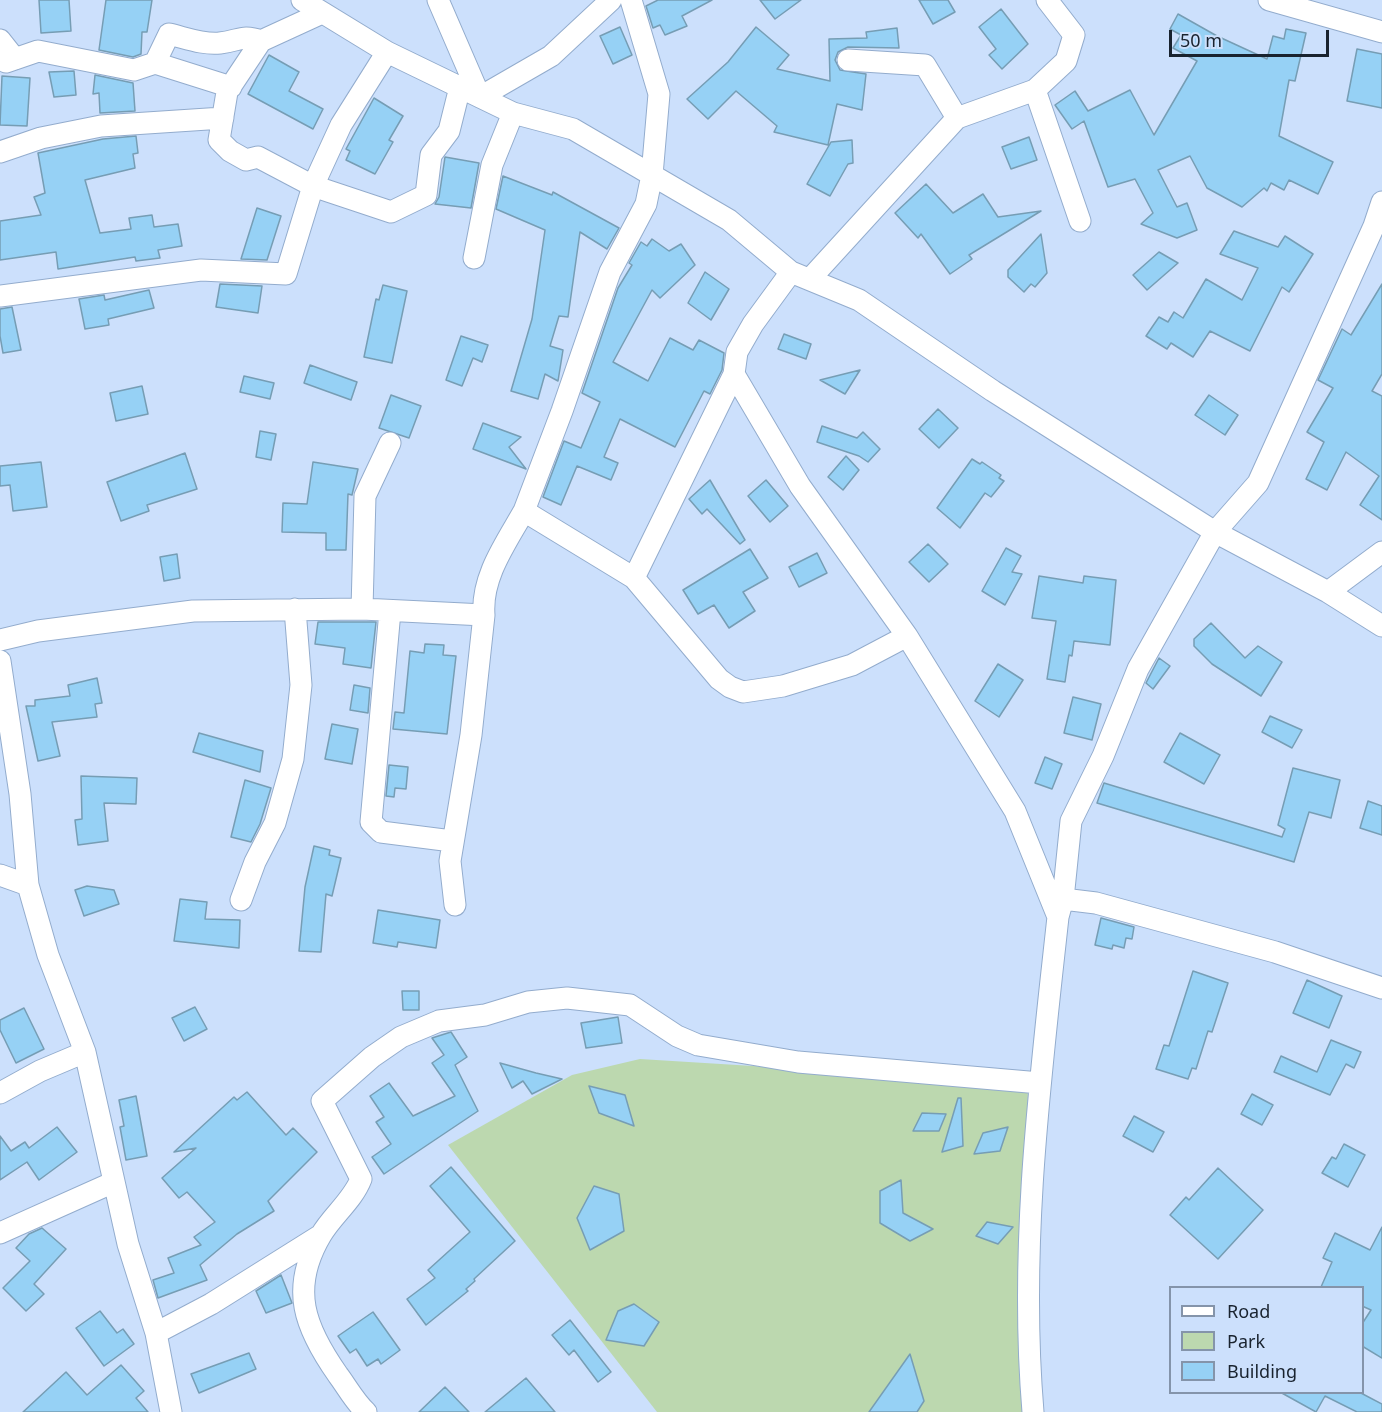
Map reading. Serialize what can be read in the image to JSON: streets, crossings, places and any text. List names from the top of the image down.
{
  "legend": ["Road", "Park", "Building"],
  "scale_bar": "50 m"
}
